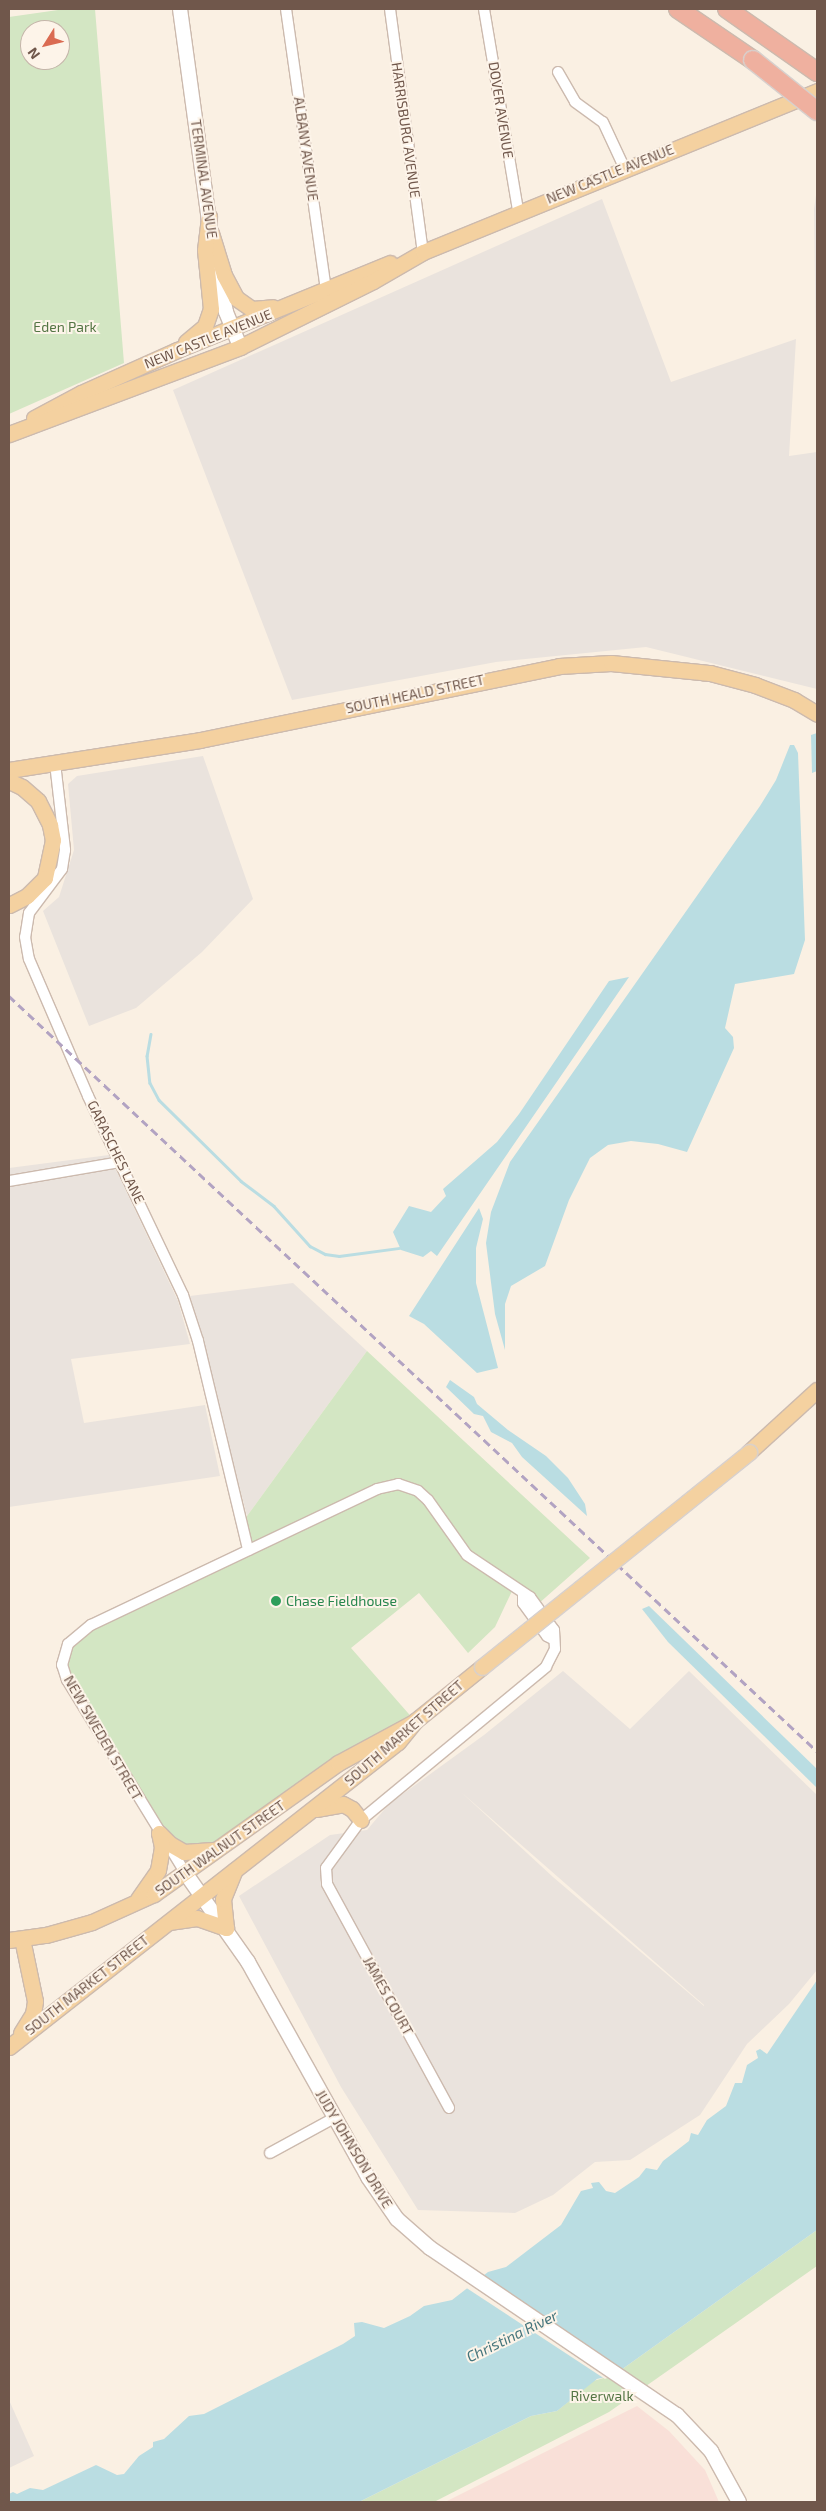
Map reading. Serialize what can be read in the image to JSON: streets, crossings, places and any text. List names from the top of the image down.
{
  "streets": {
    "main road": [
      "NEW CASTLE AVENUE",
      "SOUTH HEALD STREET",
      "SOUTH MARKET STREET",
      "SOUTH WALNUT STREET"
    ],
    "street": [
      "DOVER AVENUE",
      "HARRISBURG AVENUE",
      "ALBANY AVENUE",
      "TERMINAL AVENUE",
      "GARASCHES LANE",
      "NEW SWEDEN STREET",
      "JAMES COURT",
      "JUDY JOHNSON DRIVE"
    ]
  },
  "crossings": [
    ["DOVER AVENUE", "NEW CASTLE AVENUE"],
    ["HARRISBURG AVENUE", "NEW CASTLE AVENUE"],
    ["ALBANY AVENUE", "NEW CASTLE AVENUE"],
    ["NEW CASTLE AVENUE", "TERMINAL AVENUE"],
    ["SOUTH HEALD STREET", "GARASCHES LANE"],
    ["GARASCHES LANE", "NEW SWEDEN STREET"],
    ["SOUTH MARKET STREET", "SOUTH WALNUT STREET"],
    ["SOUTH MARKET STREET", "JUDY JOHNSON DRIVE"],
    ["NEW SWEDEN STREET", "SOUTH WALNUT STREET"],
    ["NEW SWEDEN STREET", "JUDY JOHNSON DRIVE"],
    ["SOUTH WALNUT STREET", "JUDY JOHNSON DRIVE"]
  ],
  "water": ["Christina River"],
  "parks": ["Eden Park", "Riverwalk"],
  "places": ["Chase Fieldhouse"],
  "north": "bottom left"
}
